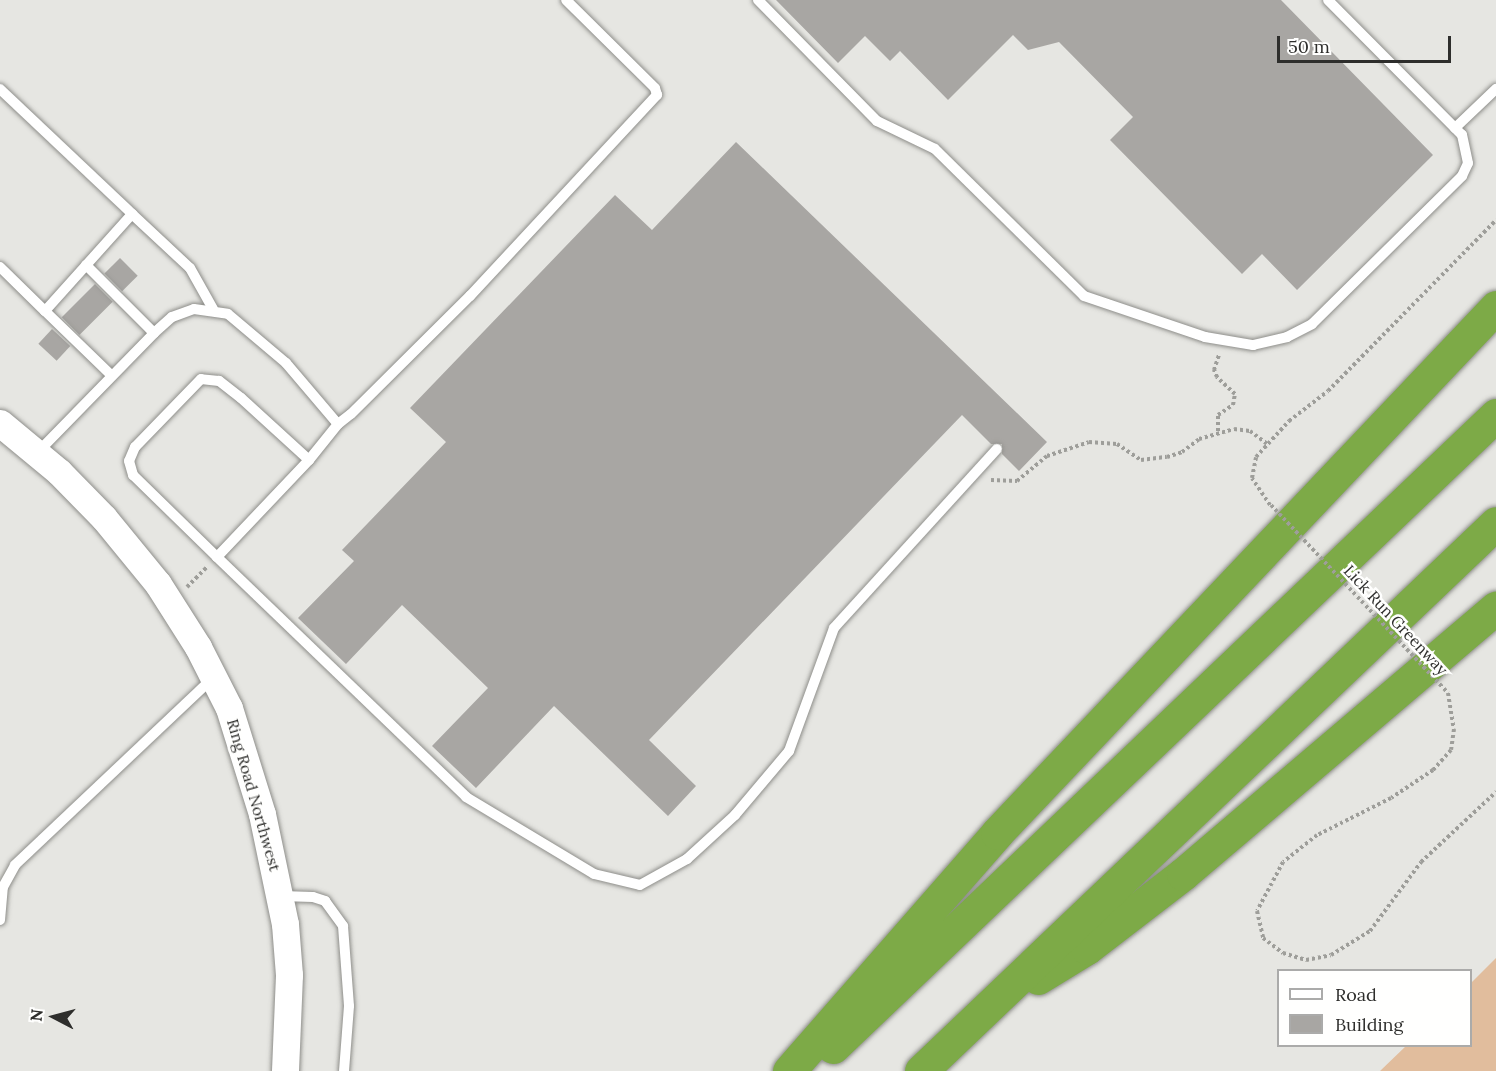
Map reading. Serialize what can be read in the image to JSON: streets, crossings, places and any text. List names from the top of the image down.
{
  "streets": {
    "street": ["Ring Road Northwest"],
    "path": ["Lick Run Greenway"]
  },
  "legend": ["Road", "Building"],
  "scale_bar": "50 m",
  "north": "left"
}
